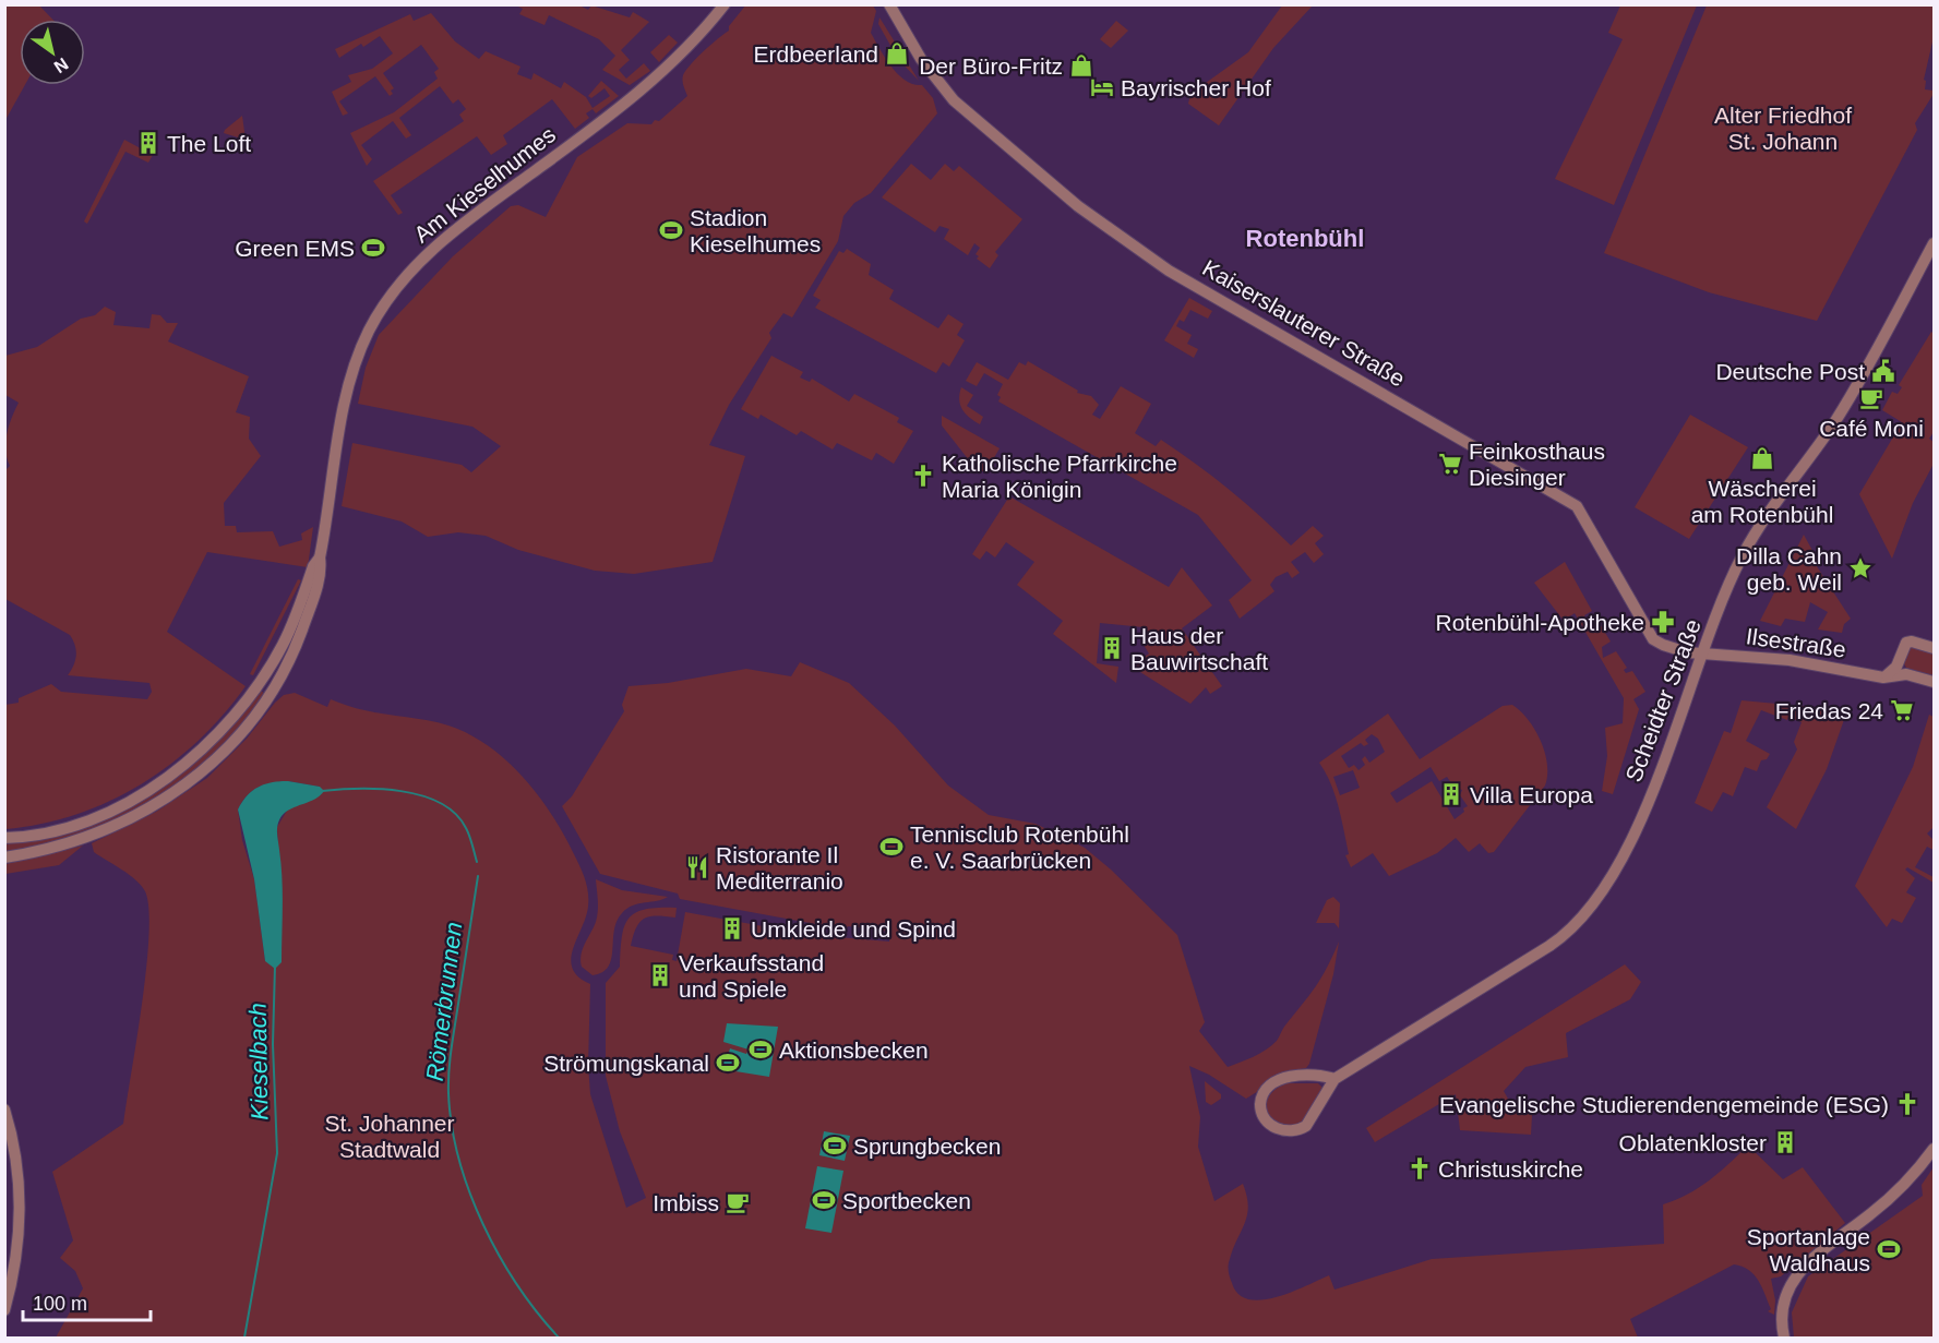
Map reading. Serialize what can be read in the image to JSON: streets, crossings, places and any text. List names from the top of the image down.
{
  "streets": {
    "street": [
      "Am Kieselhumes",
      "Kaiserslauterer Straße",
      "Ilsestraße",
      "Scheidter Straße"
    ]
  },
  "crossings": [
    ["Kaiserslauterer Straße", "Ilsestraße"],
    ["Kaiserslauterer Straße", "Scheidter Straße"],
    ["Ilsestraße", "Scheidter Straße"]
  ],
  "districts": ["Rotenbühl"],
  "water": ["Römerbrunnen", "Kieselbach"],
  "parks": ["Alter Friedhof St. Johann", "St. Johanner Stadtwald"],
  "places": {
    "shop": ["Erdbeerland", "Der Büro-Fritz", "Wäscherei am Rotenbühl"],
    "hotel": ["Bayrischer Hof"],
    "building": [
      "The Loft",
      "Haus der Bauwirtschaft",
      "Villa Europa",
      "Umkleide und Spind",
      "Verkaufsstand und Spiele",
      "Oblatenkloster"
    ],
    "sports": [
      "Stadion Kieselhumes",
      "Green EMS",
      "Tennisclub Rotenbühl e. V. Saarbrücken",
      "Aktionsbecken",
      "Strömungskanal",
      "Sprungbecken",
      "Sportbecken",
      "Sportanlage Waldhaus"
    ],
    "public building": ["Deutsche Post"],
    "cafe": ["Café Moni", "Imbiss"],
    "supermarket": ["Feinkosthaus Diesinger", "Friedas 24"],
    "church": ["Katholische Pfarrkirche Maria Königin", "Evangelische Studierendengemeinde (ESG)", "Christuskirche"],
    "place": ["Dilla Cahn geb. Weil"],
    "pharmacy": ["Rotenbühl-Apotheke"],
    "restaurant": ["Ristorante Il Mediterranio"]
  },
  "scale_bar": "100 m",
  "north": "bottom right"
}
